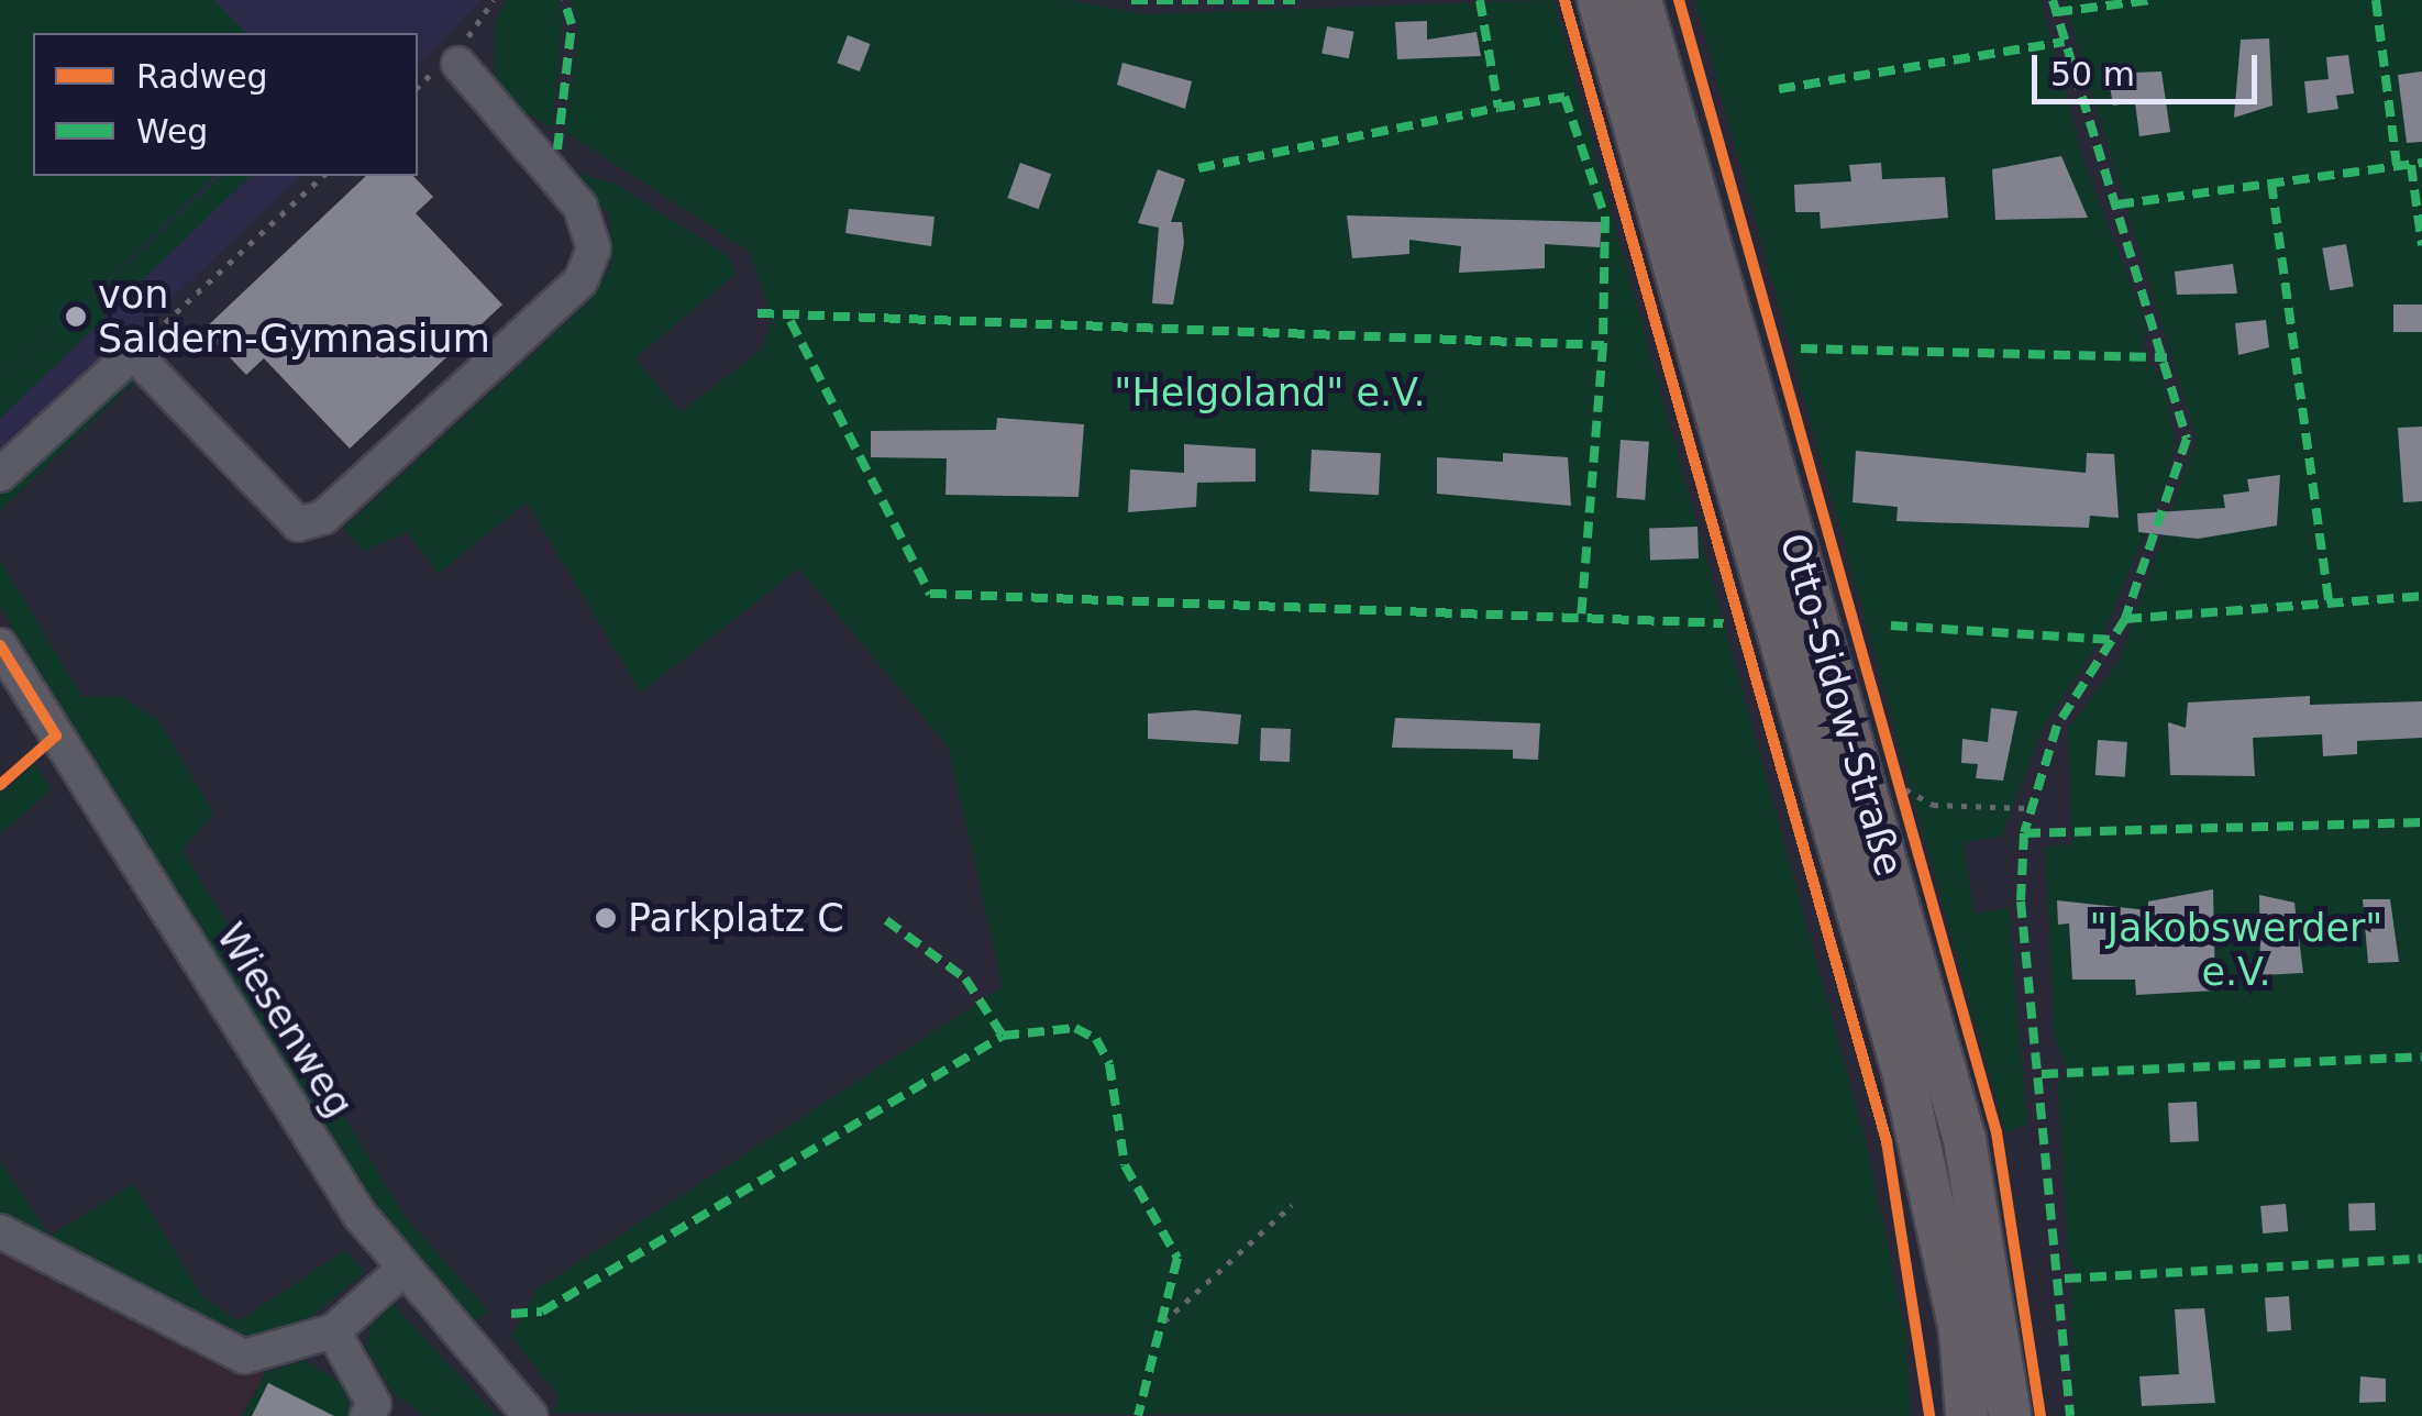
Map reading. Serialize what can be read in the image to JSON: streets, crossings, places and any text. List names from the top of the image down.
{
  "streets": {
    "main road": ["Otto-Sidow-Straße"],
    "street": ["Wiesenweg"]
  },
  "parks": ["\"Helgoland\" e.V.", "\"Jakobswerder\" e.V."],
  "places": ["von Saldern-Gymnasium", "Parkplatz C"],
  "legend": ["Radweg", "Weg"],
  "scale_bar": "50 m"
}
